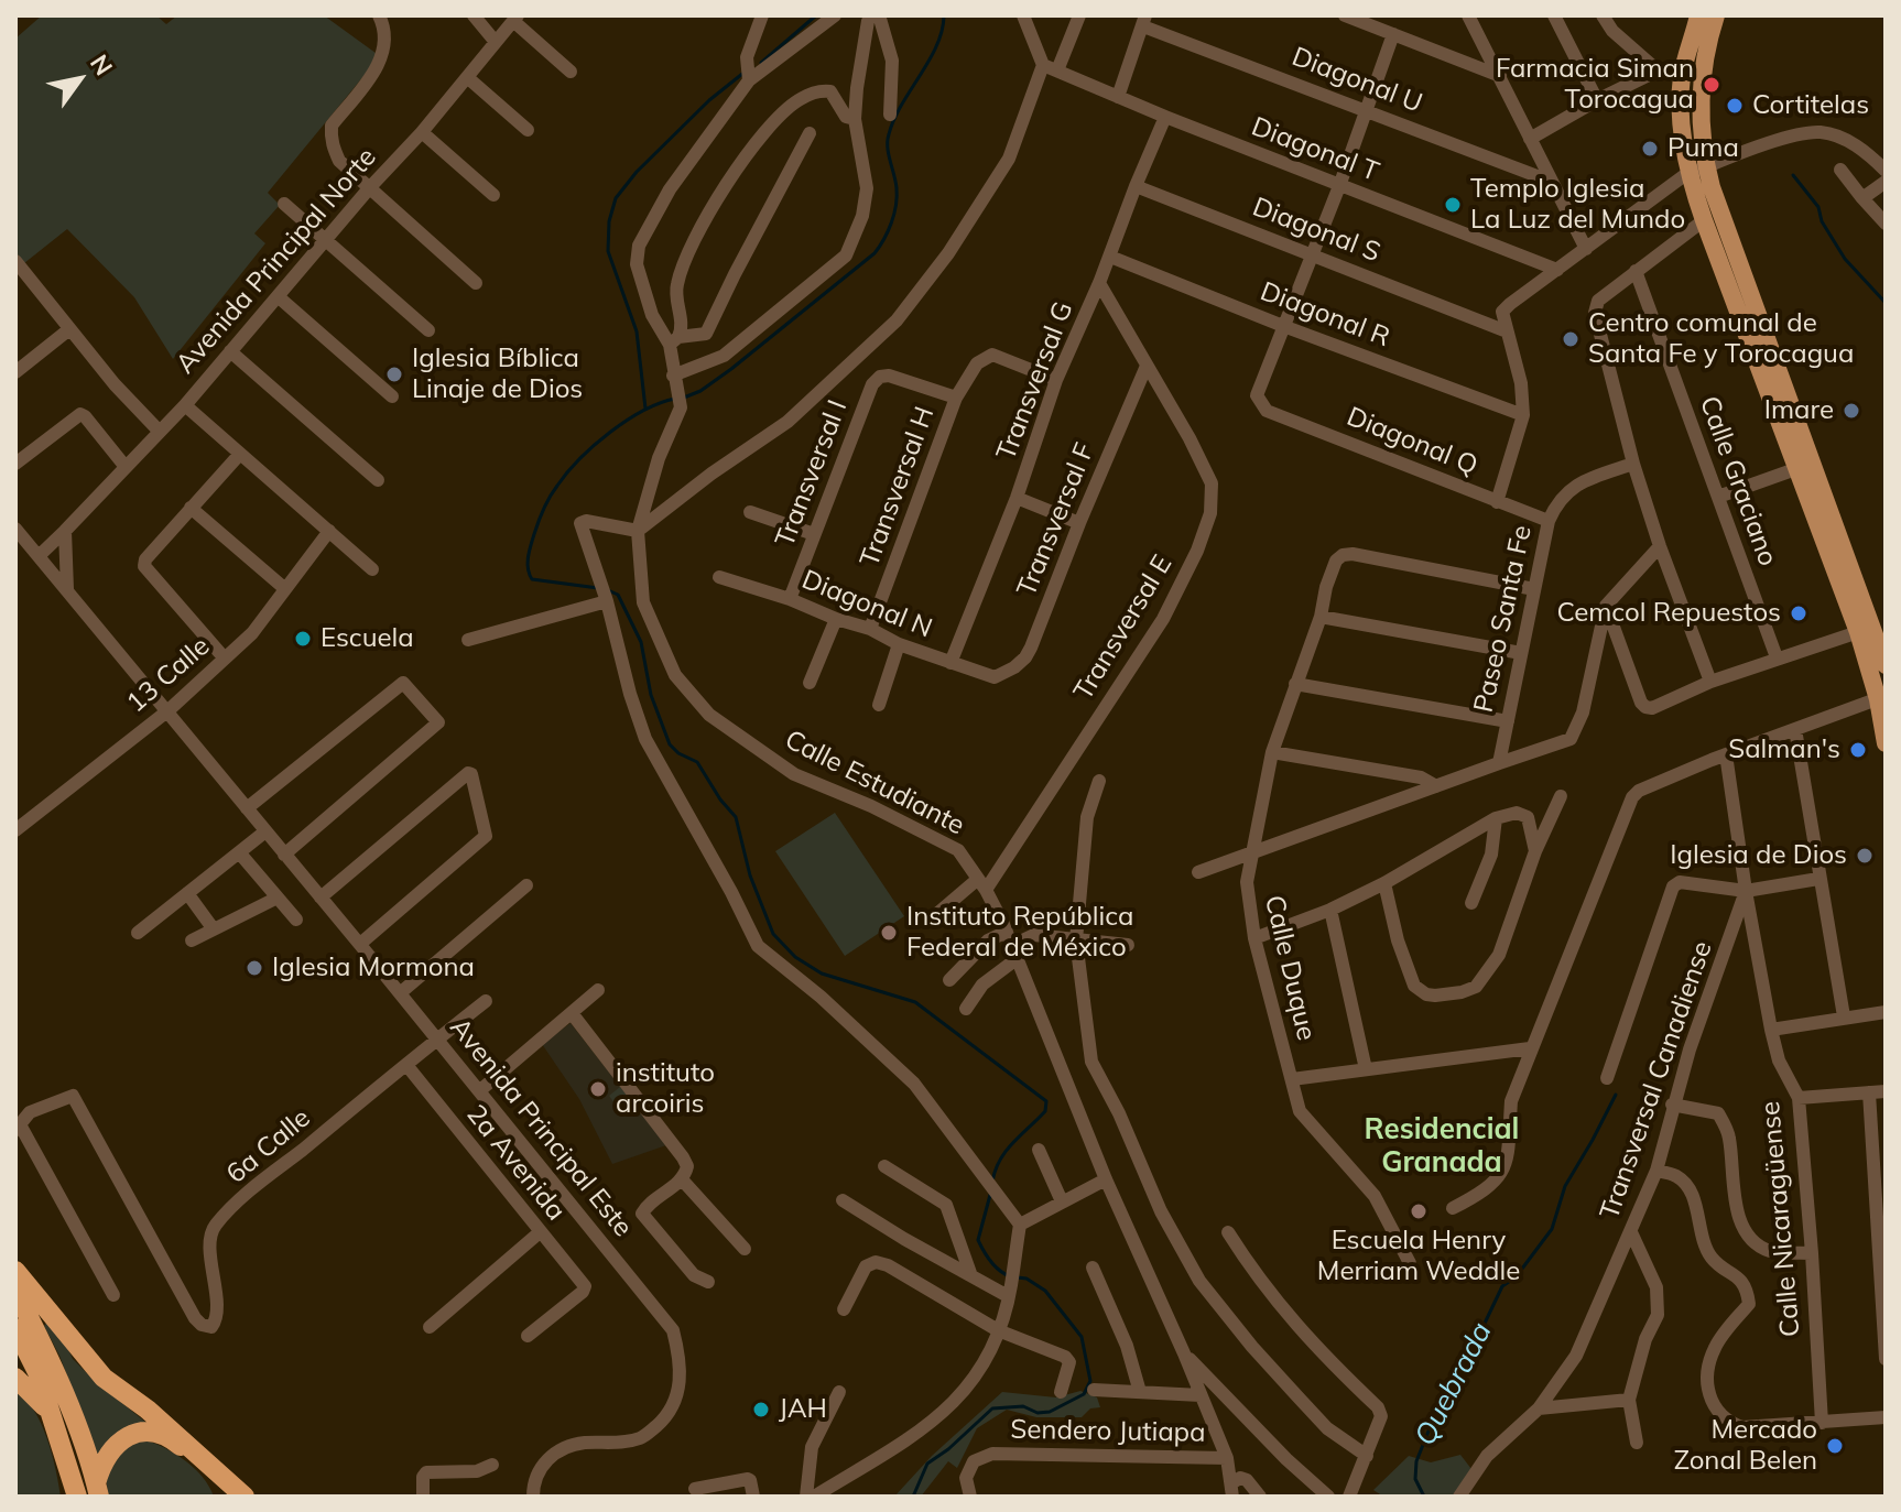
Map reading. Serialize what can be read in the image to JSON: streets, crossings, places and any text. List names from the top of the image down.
{
  "streets": {
    "street": [
      "Diagonal U",
      "Diagonal T",
      "Diagonal S",
      "Avenida Principal Norte",
      "Diagonal R",
      "Transversal G",
      "Diagonal Q",
      "Transversal I",
      "Calle Graciano",
      "Transversal H",
      "Transversal F",
      "Diagonal N",
      "Paseo Santa Fe",
      "Transversal E",
      "13 Calle",
      "Calle Estudiante",
      "Calle Duque",
      "Transversal Canadiense",
      "Avenida Principal Este",
      "6a Calle",
      "2a Avenida",
      "Calle Nicaragüense",
      "Sendero Jutiapa"
    ]
  },
  "crossings": [
    ["Diagonal T", "Transversal G"],
    ["Diagonal S", "Transversal G"],
    ["Avenida Principal Norte", "Avenida Principal Este"],
    ["Diagonal R", "Transversal G"],
    ["Diagonal R", "Diagonal Q"],
    ["Transversal G", "Transversal H"],
    ["Transversal G", "Diagonal N"],
    ["Transversal G", "Transversal E"],
    ["Diagonal Q", "Paseo Santa Fe"],
    ["Transversal I", "Transversal H"],
    ["Transversal I", "Diagonal N"],
    ["Transversal H", "Diagonal N"],
    ["Transversal F", "Diagonal N"],
    ["Transversal F", "Transversal E"],
    ["Paseo Santa Fe", "Calle Duque"],
    ["Transversal E", "Calle Estudiante"],
    ["13 Calle", "Avenida Principal Este"],
    ["Calle Estudiante", "Sendero Jutiapa"],
    ["Transversal Canadiense", "Calle Nicaragüense"],
    ["Avenida Principal Este", "6a Calle"],
    ["6a Calle", "2a Avenida"]
  ],
  "districts": ["Residencial Granada"],
  "water": ["Quebrada"],
  "places": [
    "Farmacia Siman Torocagua",
    "Cortitelas",
    "Puma",
    "Templo Iglesia La Luz del Mundo",
    "Centro comunal de Santa Fe y Torocagua",
    "Iglesia Bíblica Linaje de Dios",
    "Imare",
    "Cemcol Repuestos",
    "Escuela",
    "Salman's",
    "Iglesia de Dios",
    "Instituto República Federal de México",
    "Iglesia Mormona",
    "instituto arcoiris",
    "Escuela Henry Merriam Weddle",
    "JAH",
    "Mercado Zonal Belen"
  ],
  "north": "top right"
}
